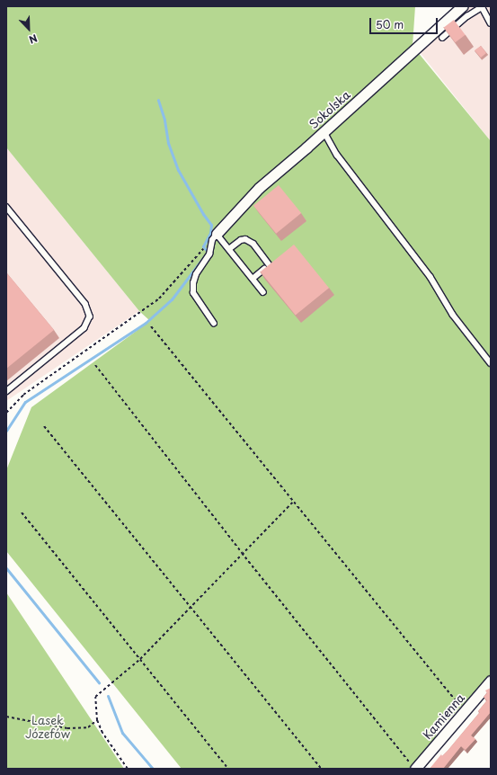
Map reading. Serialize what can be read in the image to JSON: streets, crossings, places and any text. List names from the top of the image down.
{
  "streets": {
    "street": ["Sokolska", "Kamienna"]
  },
  "parks": ["Lasek Józefów"],
  "scale_bar": "50 m",
  "north": "bottom right"
}
